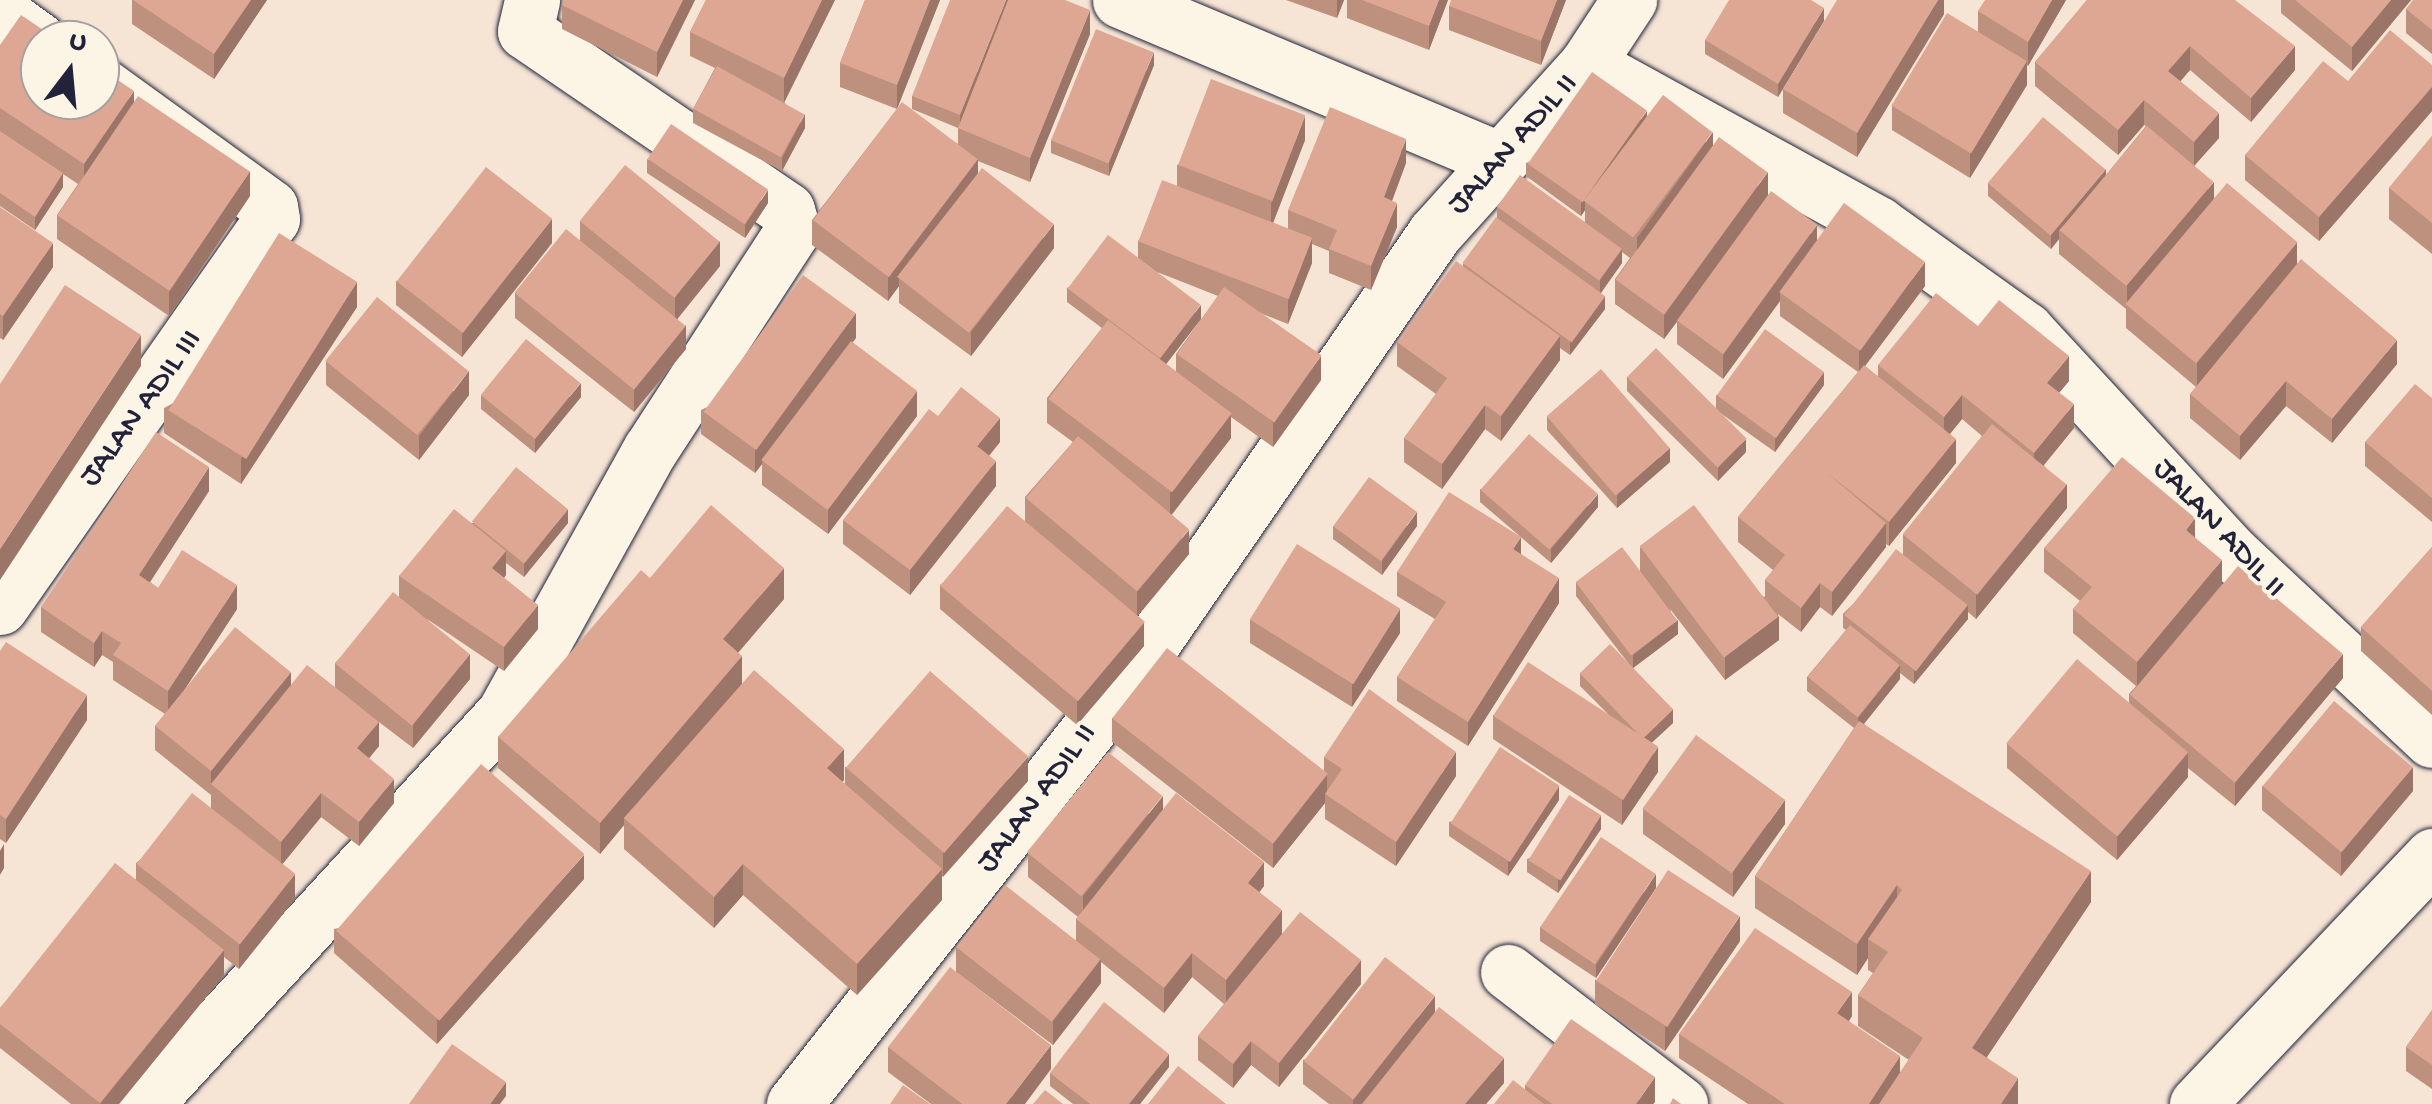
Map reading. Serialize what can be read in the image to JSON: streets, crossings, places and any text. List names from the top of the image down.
{
  "streets": {
    "street": ["JALAN ADIL II", "JALAN ADIL III"]
  },
  "north": "top"
}
